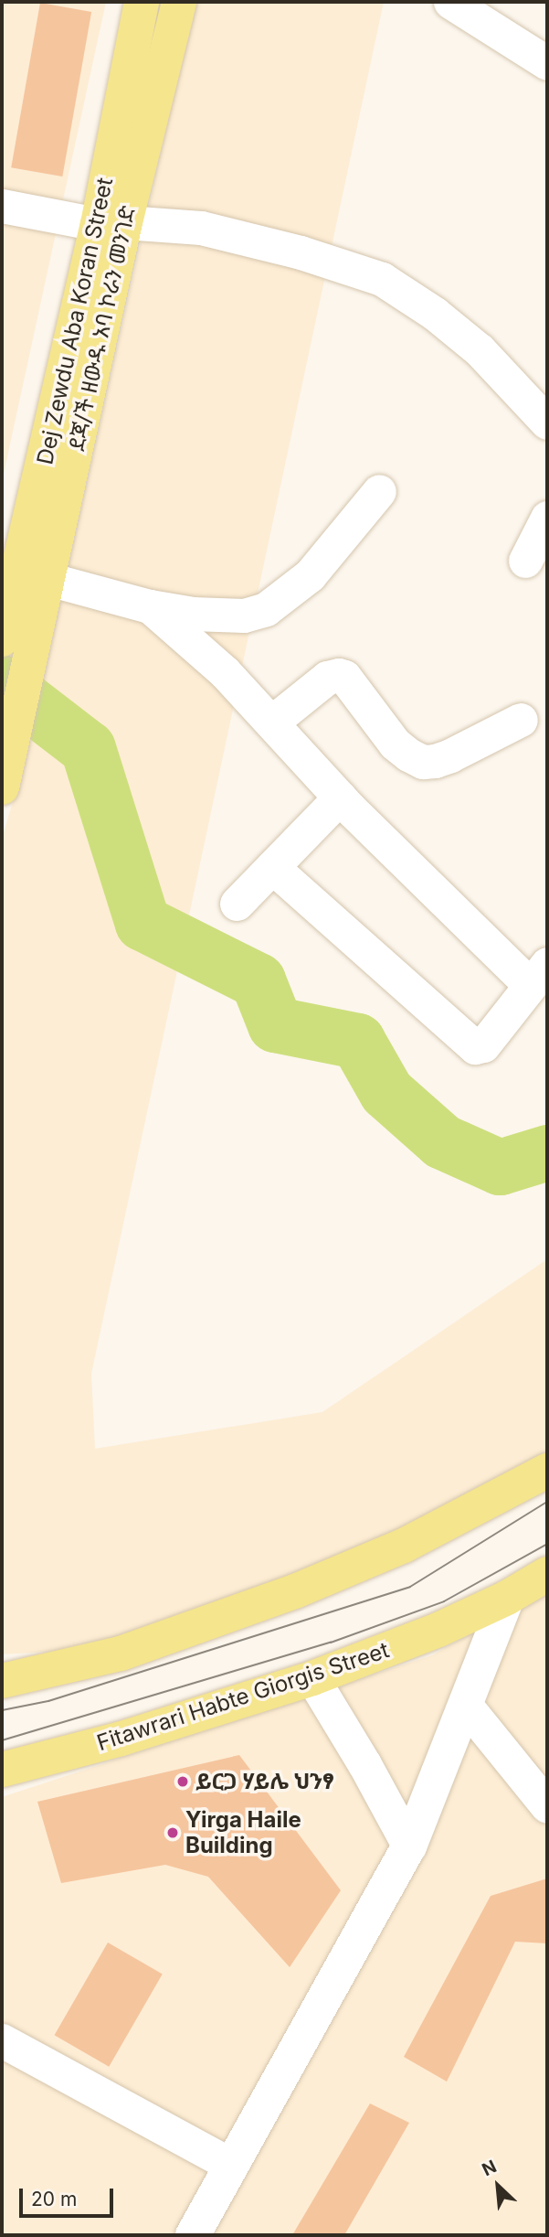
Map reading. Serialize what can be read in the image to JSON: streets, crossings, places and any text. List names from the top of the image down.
{
  "streets": {
    "main road": ["Dej Zewdu Aba Koran Street", "ደጃ/ች ዘውዱ አባ ኮራን መንገድ", "Fitawrari Habte Giorgis Street"]
  },
  "crossings": [
    ["Dej Zewdu Aba Koran Street", "ደጃ/ች ዘውዱ አባ ኮራን መንገድ"]
  ],
  "places": ["ይርጋ ሃይሌ ህንፃ", "Yirga Haile Building"],
  "scale_bar": "20 m",
  "north": "top left"
}
